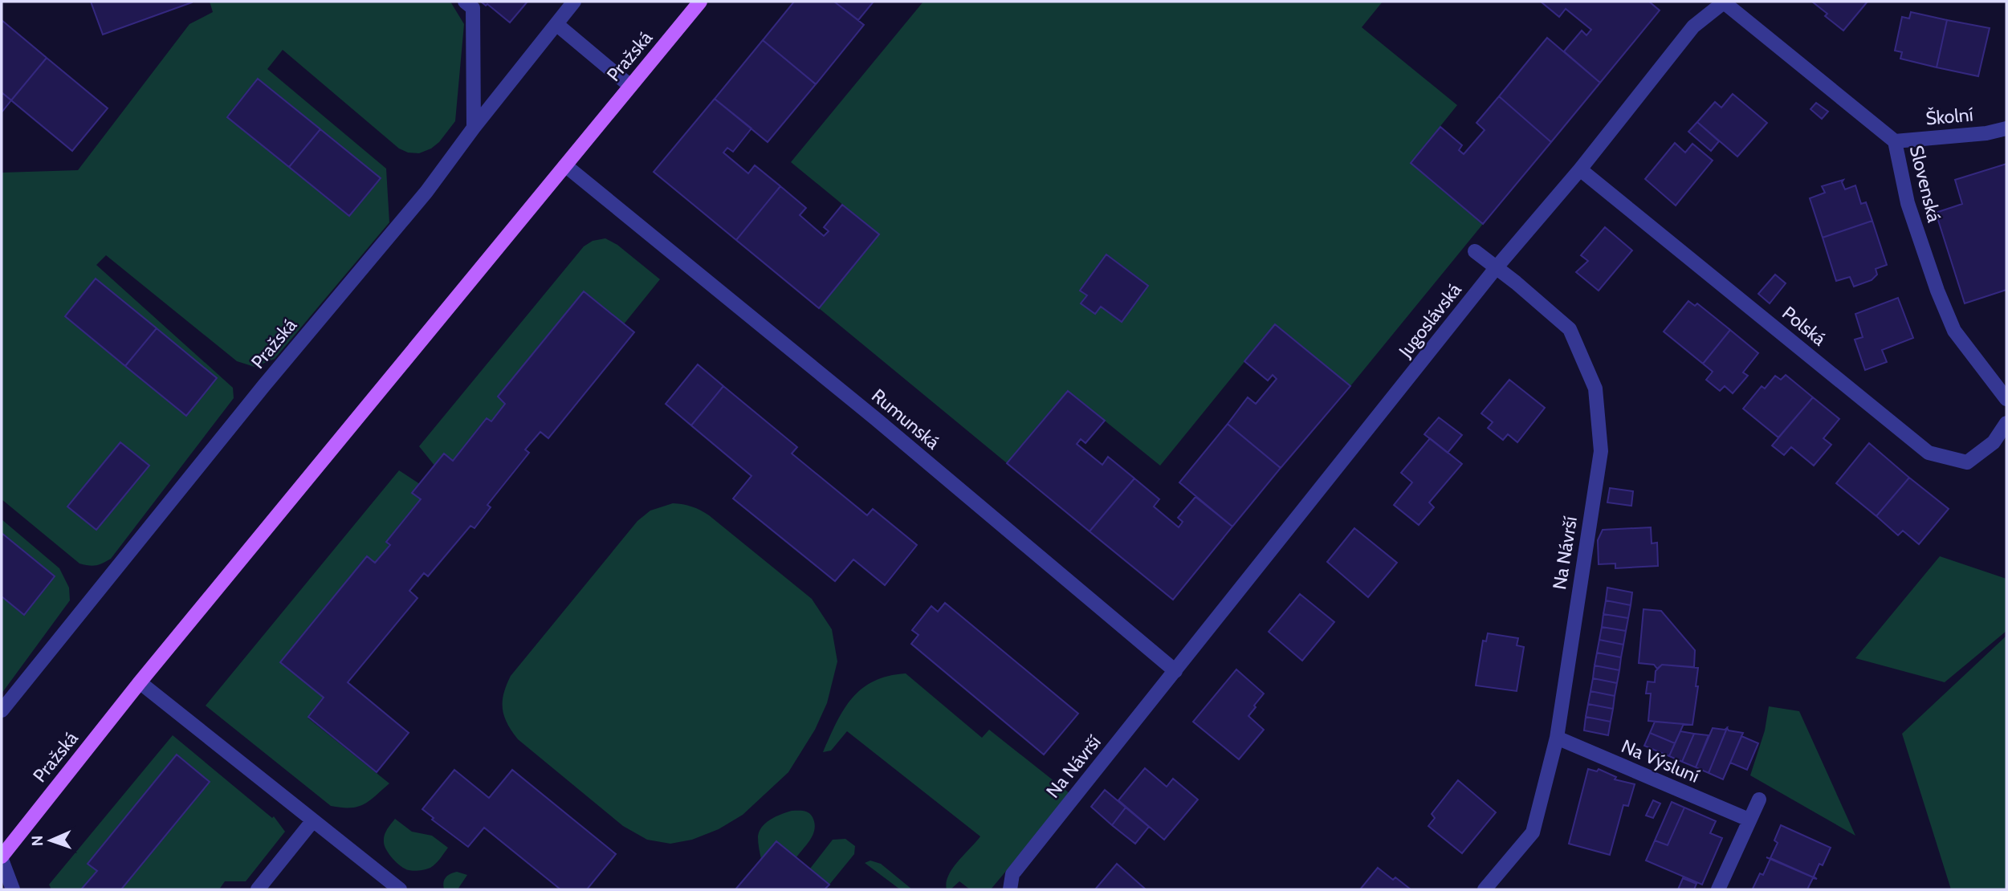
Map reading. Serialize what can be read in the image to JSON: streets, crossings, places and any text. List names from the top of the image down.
{
  "streets": {
    "main road": ["Pražská"],
    "street": [
      "Školní",
      "Slovenská",
      "Jugoslávská",
      "Polská",
      "Rumunská",
      "Na Návrší",
      "Na Výsluní"
    ]
  },
  "crossings": [
    ["Pražská", "Rumunská"],
    ["Školní", "Slovenská"],
    ["Slovenská", "Jugoslávská"],
    ["Jugoslávská", "Polská"],
    ["Jugoslávská", "Rumunská"],
    ["Jugoslávská", "Na Návrší"],
    ["Rumunská", "Na Návrší"],
    ["Na Návrší", "Na Výsluní"]
  ],
  "north": "left"
}
